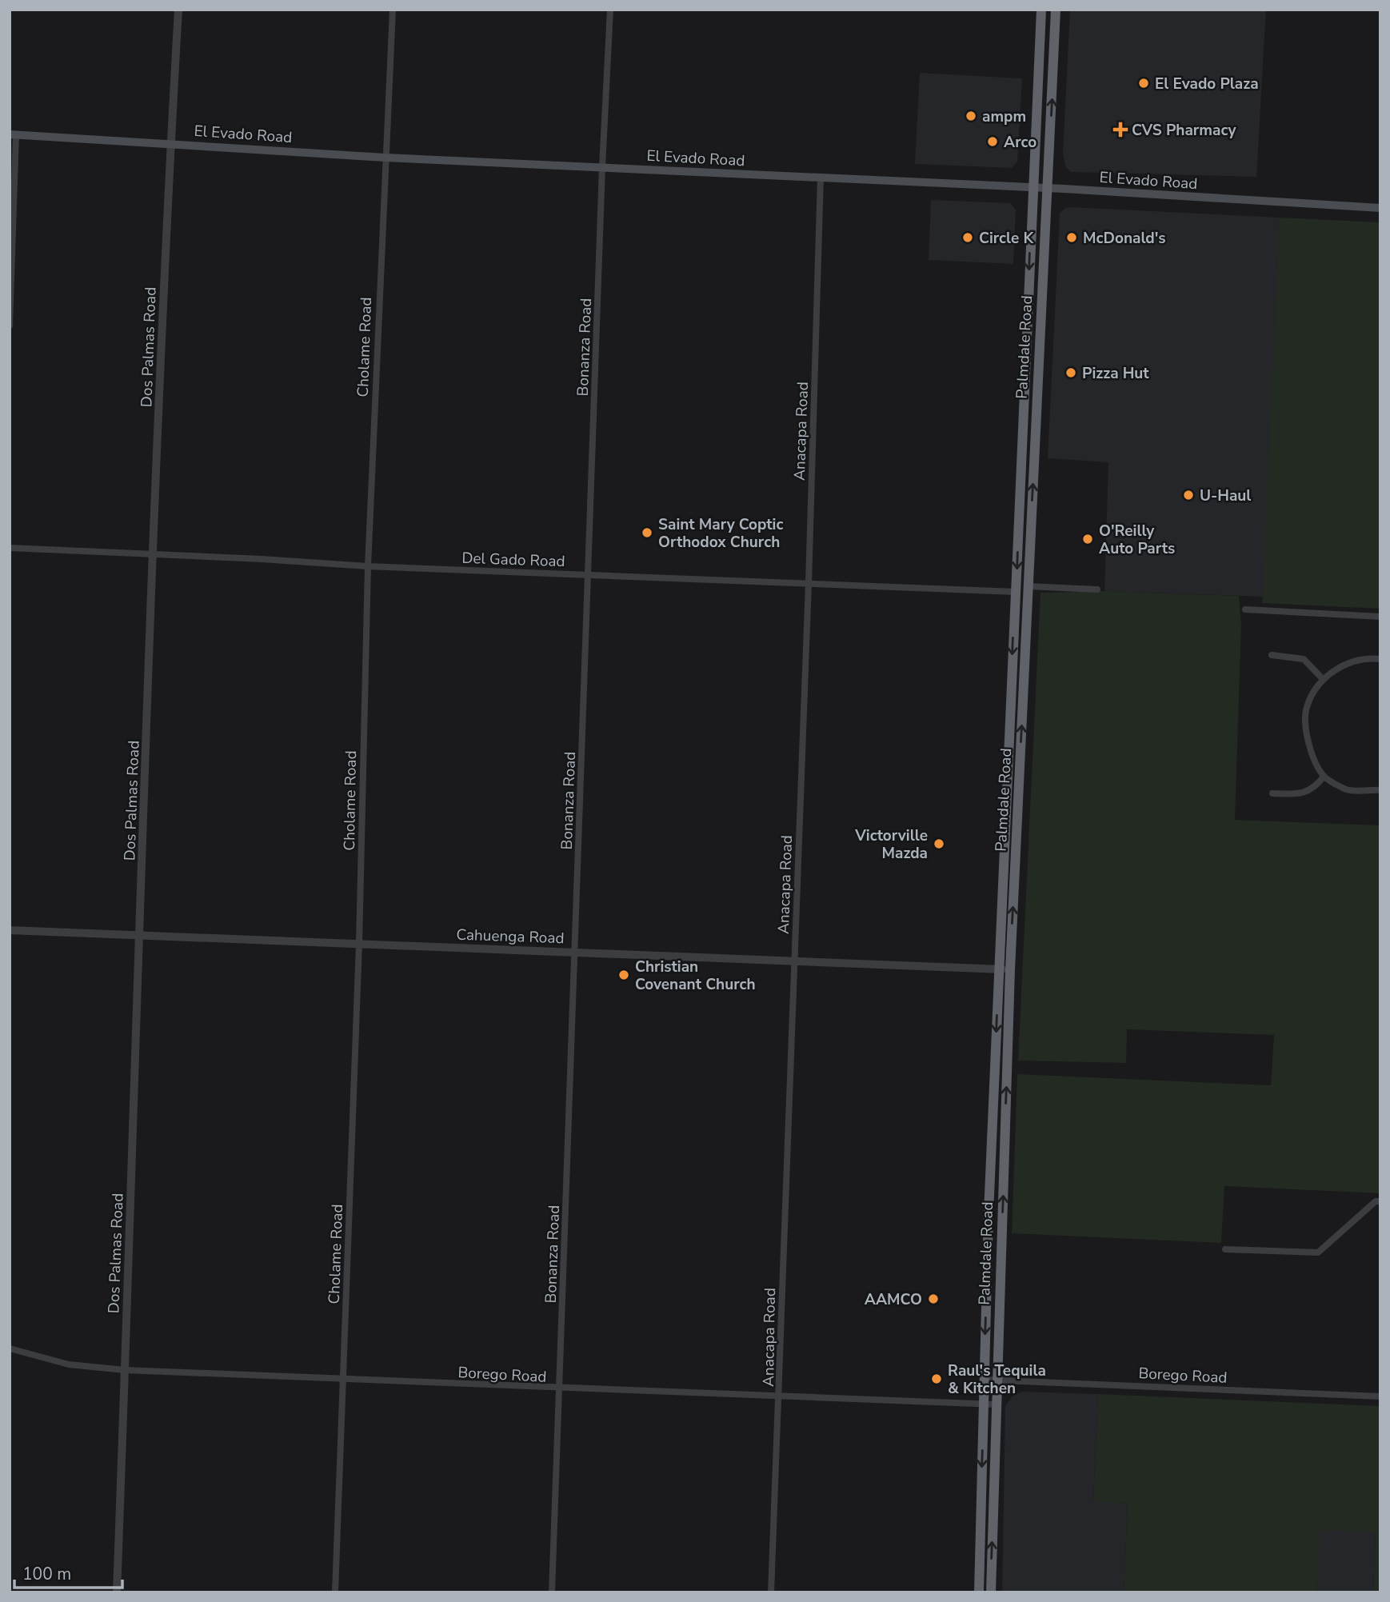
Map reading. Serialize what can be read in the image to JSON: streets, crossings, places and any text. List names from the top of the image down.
{
  "streets": {
    "highway": ["Palmdale Road"],
    "main road": ["El Evado Road"],
    "street": [
      "Dos Palmas Road",
      "Cholame Road",
      "Bonanza Road",
      "Anacapa Road",
      "Del Gado Road",
      "Cahuenga Road",
      "Borego Road"
    ]
  },
  "crossings": [
    ["El Evado Road", "Dos Palmas Road"],
    ["El Evado Road", "Cholame Road"],
    ["El Evado Road", "Bonanza Road"],
    ["El Evado Road", "Palmdale Road"],
    ["El Evado Road", "Anacapa Road"],
    ["Dos Palmas Road", "Del Gado Road"],
    ["Dos Palmas Road", "Cahuenga Road"],
    ["Dos Palmas Road", "Borego Road"],
    ["Cholame Road", "Del Gado Road"],
    ["Cholame Road", "Cahuenga Road"],
    ["Cholame Road", "Borego Road"],
    ["Bonanza Road", "Del Gado Road"],
    ["Bonanza Road", "Cahuenga Road"],
    ["Bonanza Road", "Borego Road"],
    ["Palmdale Road", "Del Gado Road"],
    ["Palmdale Road", "Cahuenga Road"],
    ["Palmdale Road", "Borego Road"],
    ["Anacapa Road", "Del Gado Road"],
    ["Anacapa Road", "Cahuenga Road"],
    ["Anacapa Road", "Borego Road"]
  ],
  "places": {
    "other": [
      "El Evado Plaza",
      "ampm",
      "Arco",
      "Circle K",
      "McDonald's",
      "Pizza Hut",
      "U-Haul",
      "Saint Mary Coptic Orthodox Church",
      "O'Reilly Auto Parts",
      "Victorville Mazda",
      "Christian Covenant Church",
      "AAMCO",
      "Raul's Tequila & Kitchen"
    ],
    "health": ["CVS Pharmacy"]
  },
  "scale_bar": "100 m"
}
